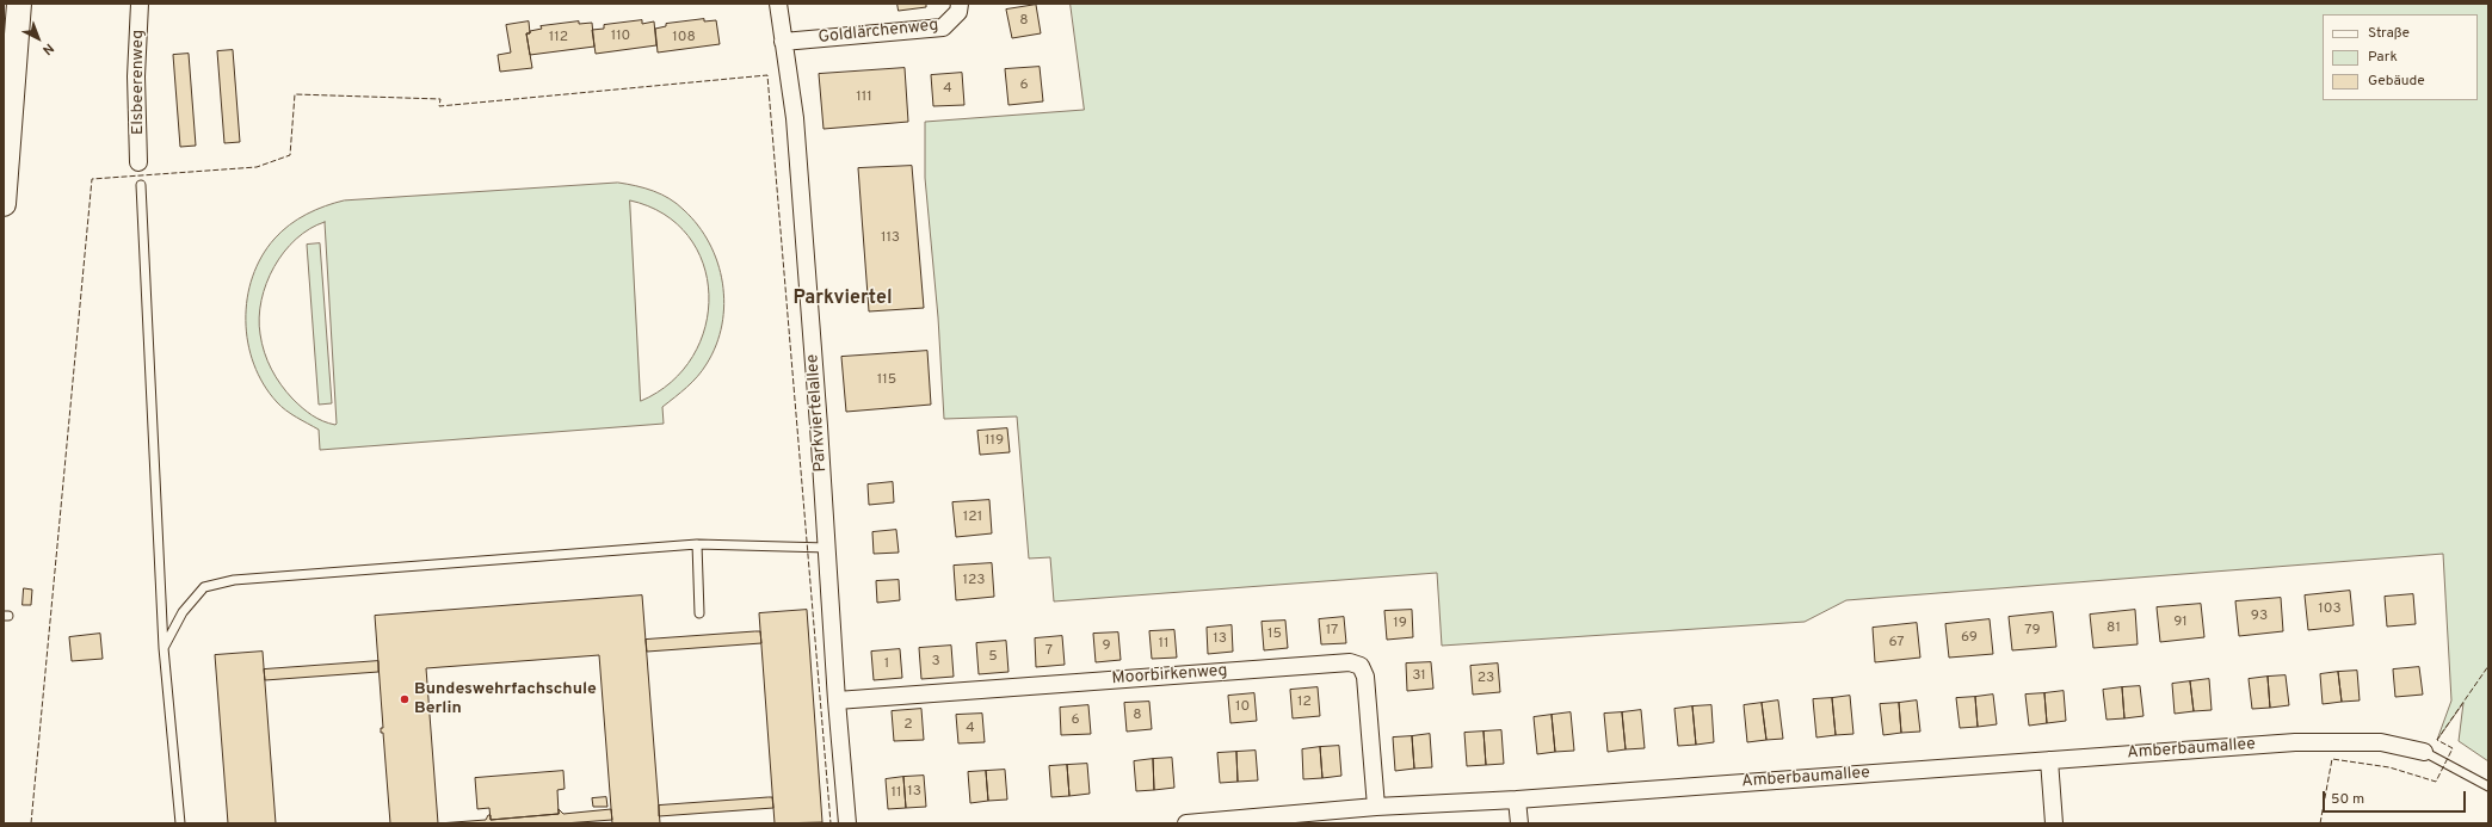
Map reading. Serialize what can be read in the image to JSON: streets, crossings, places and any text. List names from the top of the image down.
{
  "streets": {
    "street": [
      "Goldlärchenweg",
      "Elsbeerenweg",
      "Parkviertelallee",
      "Moorbirkenweg",
      "Amberbaumallee"
    ]
  },
  "crossings": [
    ["Goldlärchenweg", "Parkviertelallee"],
    ["Parkviertelallee", "Moorbirkenweg"],
    ["Moorbirkenweg", "Amberbaumallee"]
  ],
  "districts": ["Parkviertel"],
  "places": ["Bundeswehrfachschule Berlin"],
  "house_numbers": [
    "8",
    "110",
    "112",
    "108",
    "6",
    "4",
    "111",
    "113",
    "115",
    "119",
    "121",
    "123",
    "103",
    "93",
    "91",
    "19",
    "81",
    "17",
    "79",
    "15",
    "69",
    "13",
    "67",
    "11",
    "9",
    "7",
    "5",
    "3",
    "1",
    "31",
    "23",
    "12",
    "10",
    "8",
    "6",
    "2",
    "4",
    "13",
    "11"
  ],
  "legend": ["Straße", "Park", "Gebäude"],
  "scale_bar": "50 m",
  "north": "bottom right"
}
